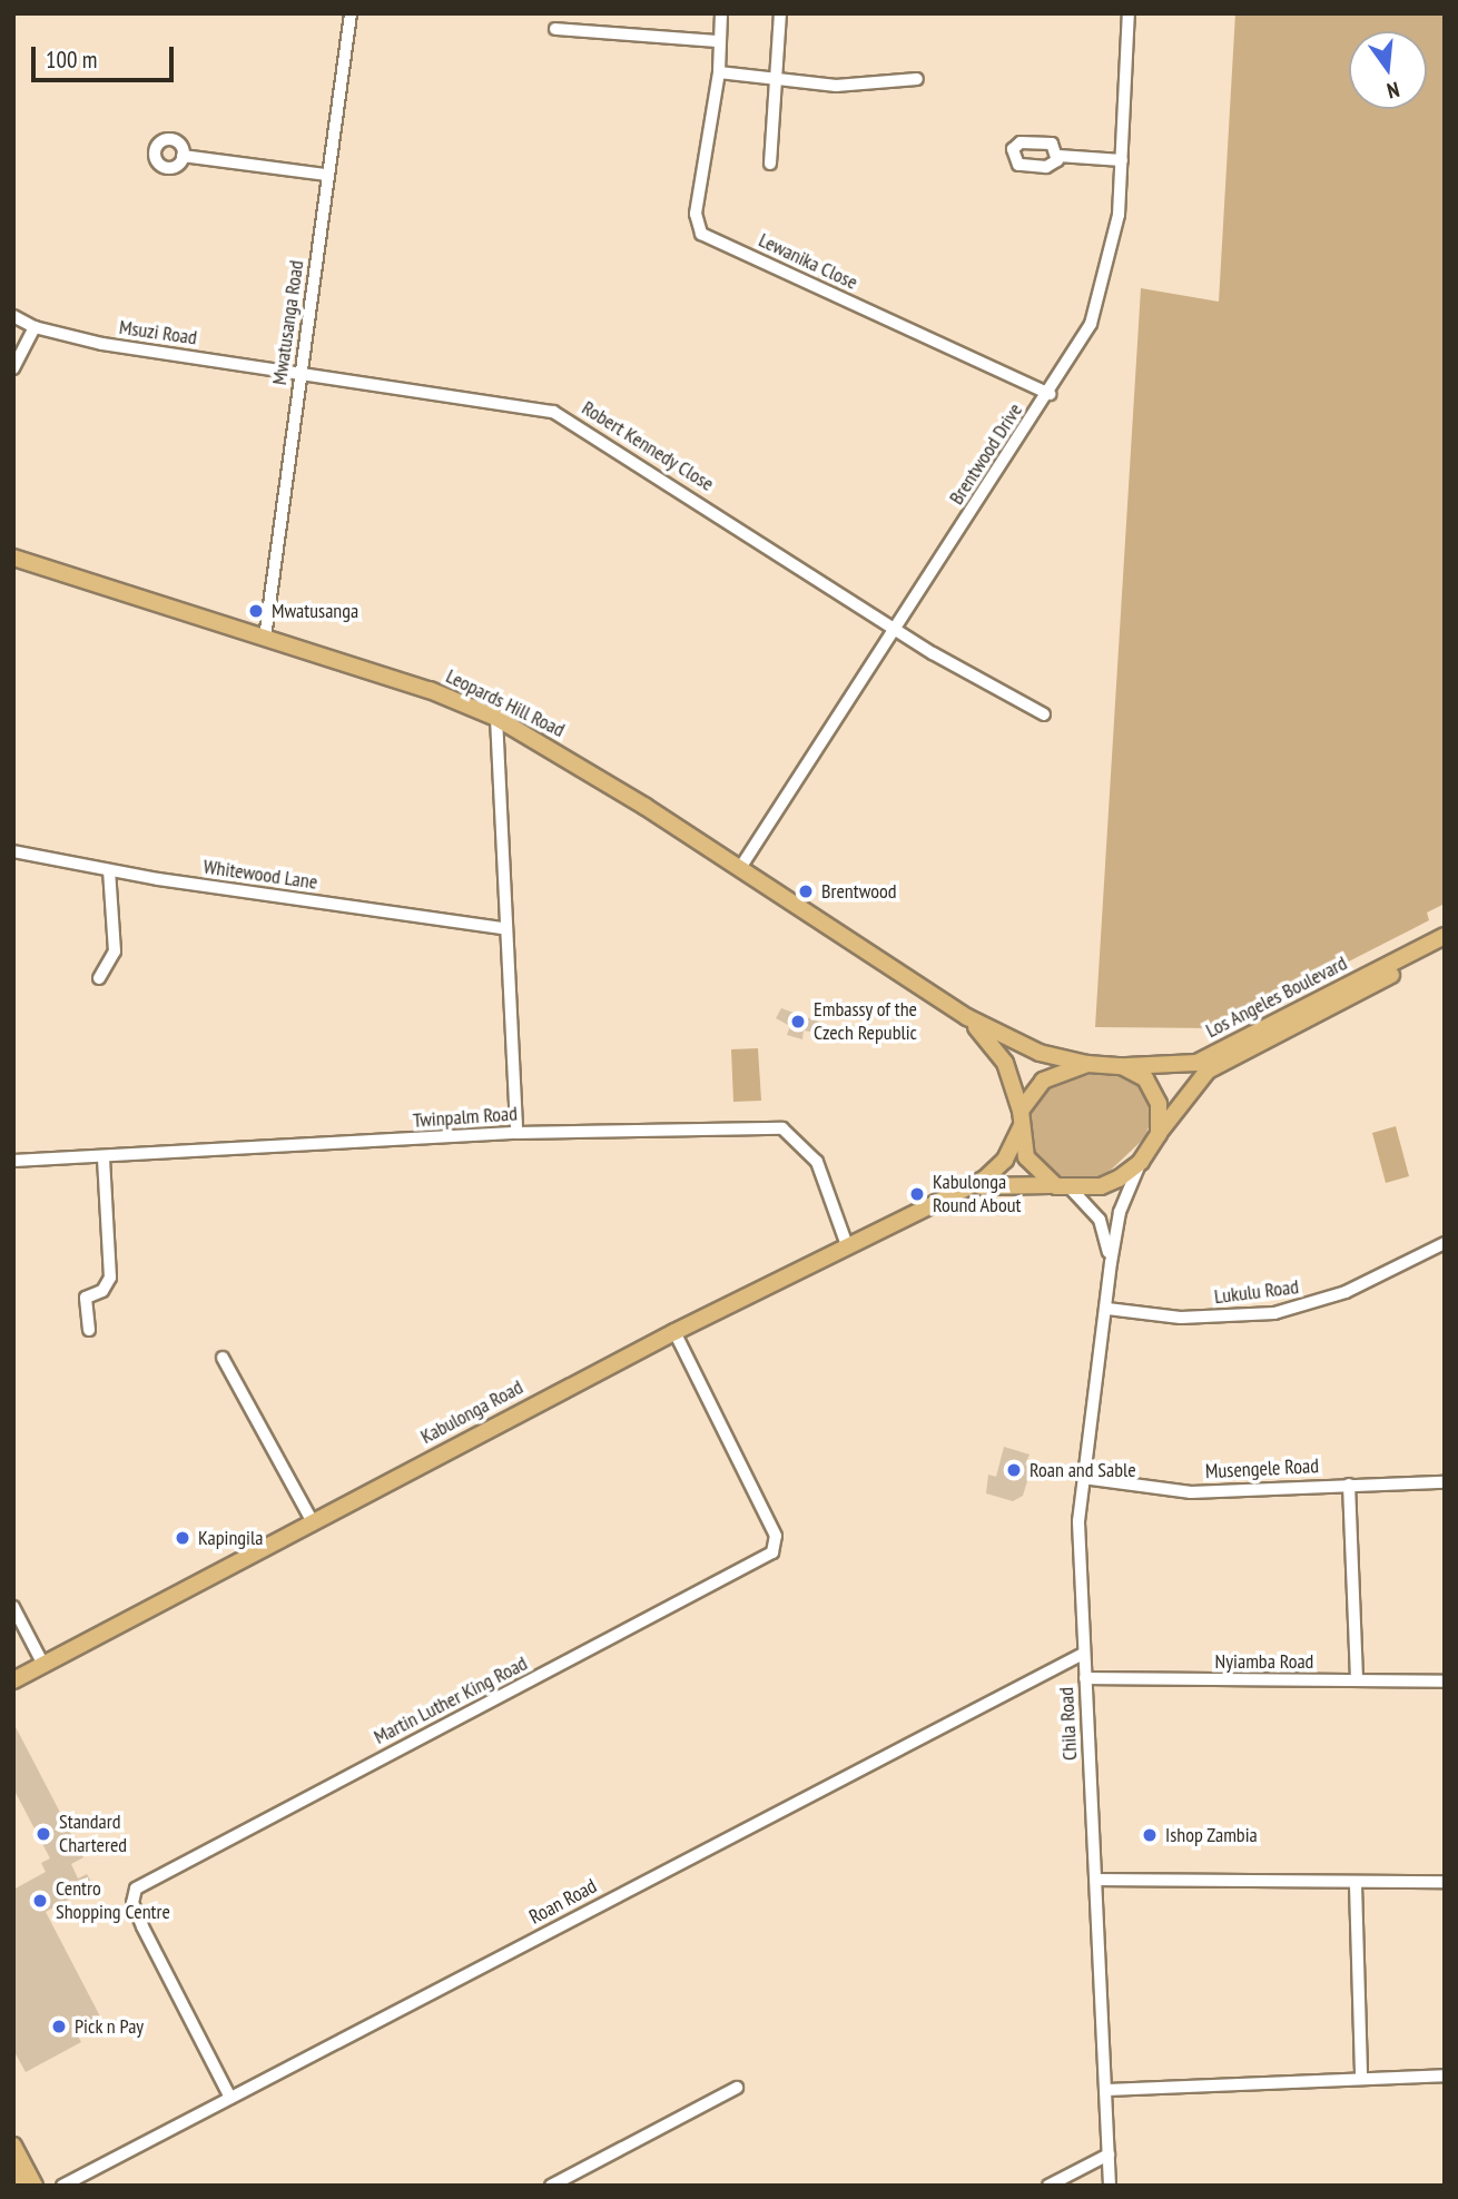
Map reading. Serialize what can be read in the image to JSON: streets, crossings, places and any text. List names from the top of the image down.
{
  "streets": {
    "main road": ["Leopards Hill Road", "Los Angeles Boulevard", "Kabulonga Road"],
    "street": [
      "Lewanika Close",
      "Mwatusanga Road",
      "Msuzi Road",
      "Robert Kennedy Close",
      "Brentwood Drive",
      "Whitewood Lane",
      "Twinpalm Road",
      "Lukulu Road",
      "Musengele Road",
      "Nyiamba Road",
      "Martin Luther King Road",
      "Chila Road",
      "Roan Road"
    ]
  },
  "crossings": [
    ["Lewanika Close", "Brentwood Drive"],
    ["Mwatusanga Road", "Msuzi Road"],
    ["Mwatusanga Road", "Robert Kennedy Close"],
    ["Mwatusanga Road", "Leopards Hill Road"],
    ["Msuzi Road", "Robert Kennedy Close"],
    ["Robert Kennedy Close", "Brentwood Drive"],
    ["Brentwood Drive", "Leopards Hill Road"],
    ["Leopards Hill Road", "Los Angeles Boulevard"],
    ["Leopards Hill Road", "Kabulonga Road"],
    ["Leopards Hill Road", "Chila Road"],
    ["Los Angeles Boulevard", "Kabulonga Road"],
    ["Los Angeles Boulevard", "Chila Road"],
    ["Twinpalm Road", "Kabulonga Road"],
    ["Lukulu Road", "Chila Road"],
    ["Kabulonga Road", "Martin Luther King Road"],
    ["Kabulonga Road", "Chila Road"],
    ["Musengele Road", "Chila Road"],
    ["Nyiamba Road", "Chila Road"],
    ["Martin Luther King Road", "Roan Road"],
    ["Chila Road", "Roan Road"]
  ],
  "places": [
    "Mwatusanga",
    "Brentwood",
    "Embassy of the Czech Republic",
    "Kabulonga Round About",
    "Roan and Sable",
    "Kapingila",
    "Standard Chartered",
    "Ishop Zambia",
    "Centro Shopping Centre",
    "Pick n Pay"
  ],
  "scale_bar": "100 m",
  "north": "bottom"
}
